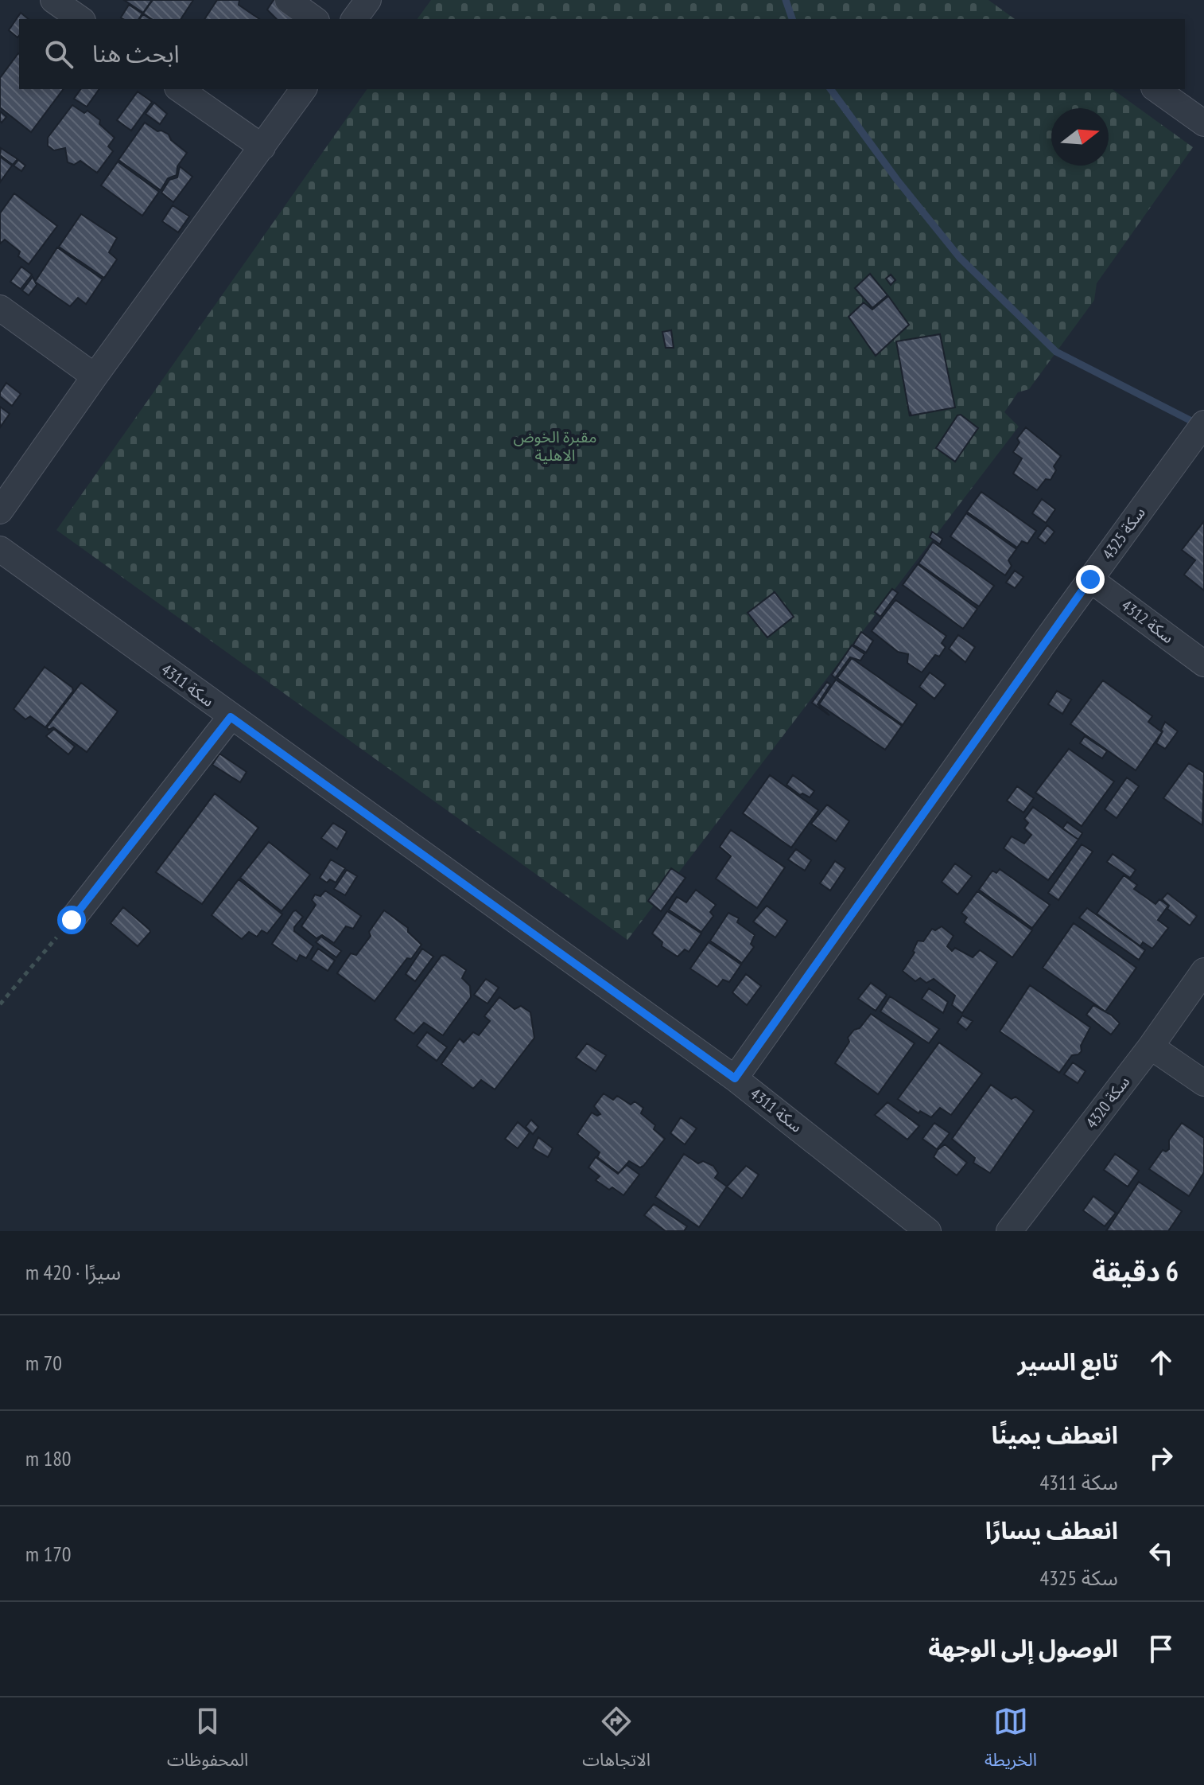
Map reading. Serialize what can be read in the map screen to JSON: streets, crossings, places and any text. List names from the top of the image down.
{
  "streets": {
    "street": [
      "سكة 4325",
      "سكة 4312",
      "سكة 4311",
      "سكة 4320"
    ]
  },
  "crossings": [
    ["سكة 4325", "سكة 4312"],
    ["سكة 4325", "سكة 4311"]
  ],
  "parks": ["مقبرة الخوض الاهلية"],
  "north": "right",
  "page": {
    "search": "ابحث هنا",
    "heading": ["6 دقيقة", "سيرًا · 420 m"],
    "list": [
      ["تابع السير", "70 m"],
      ["انعطف يمينًا", "سكة 4311", "180 m"],
      ["انعطف يسارًا", "سكة 4325", "170 m"],
      "الوصول إلى الوجهة"
    ],
    "nav": ["الخريطة", "الاتجاهات", "المحفوظات"]
  }
}
